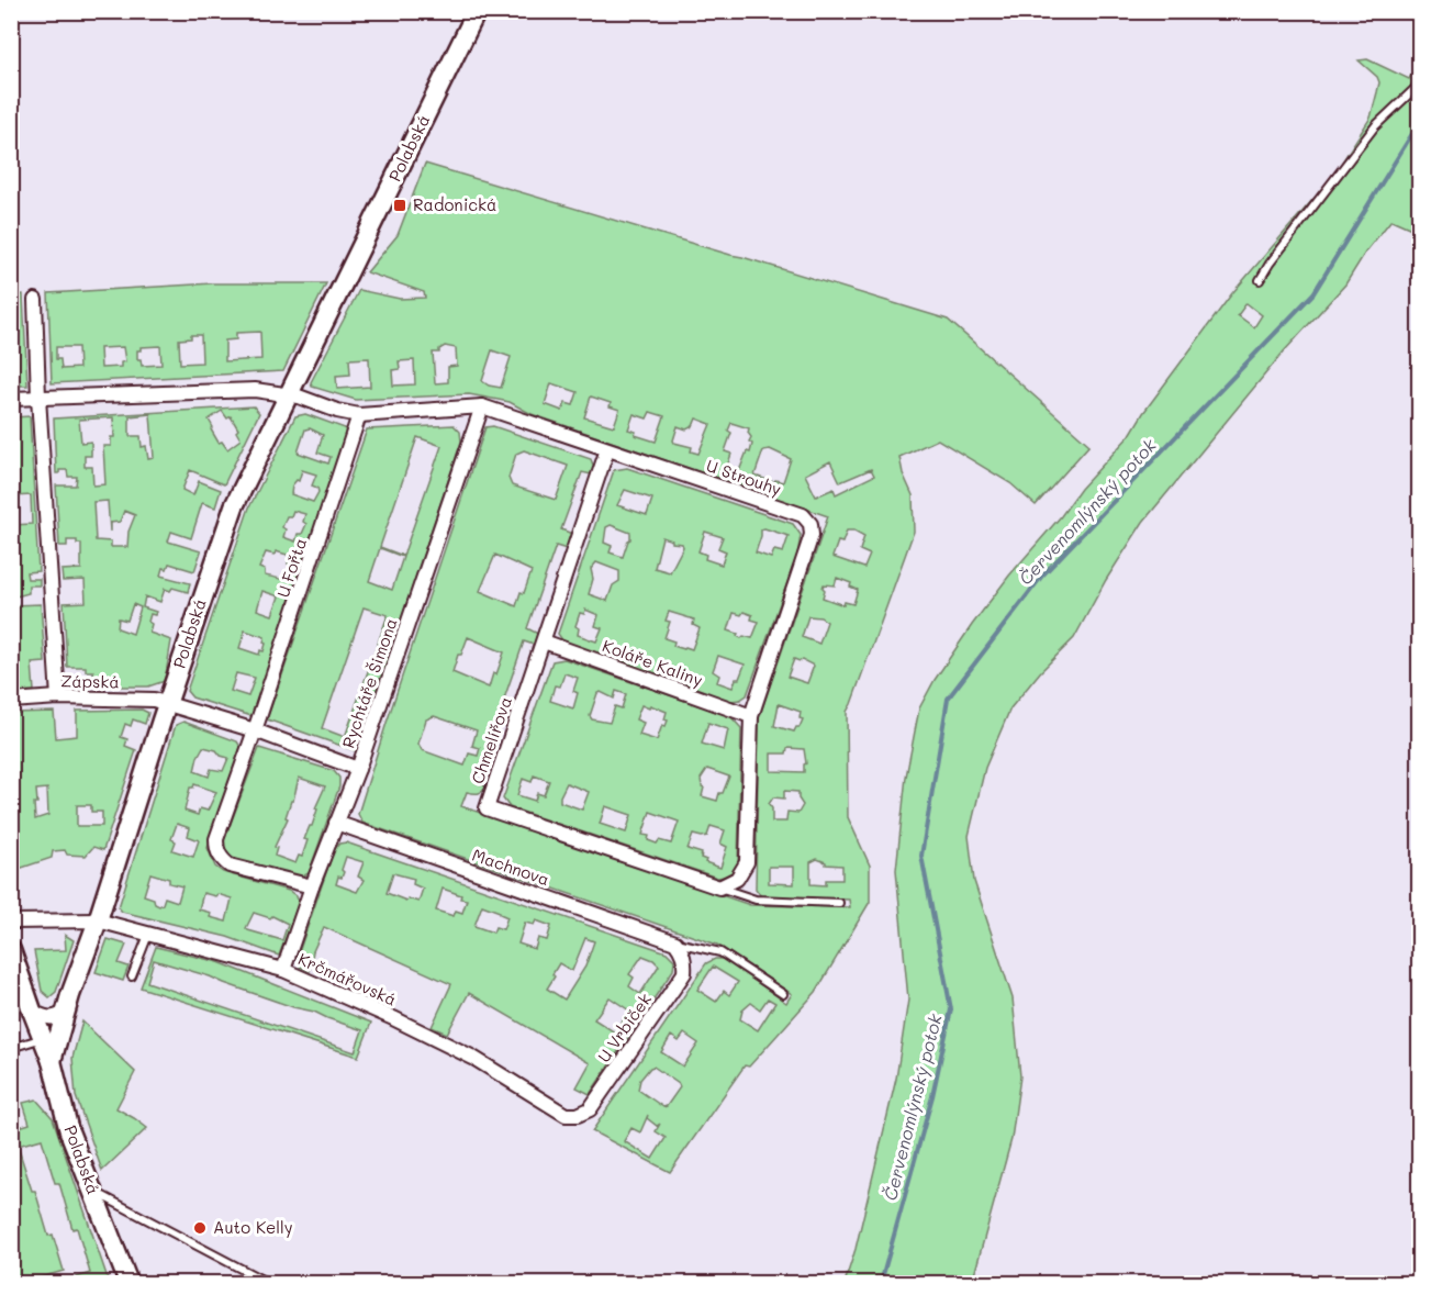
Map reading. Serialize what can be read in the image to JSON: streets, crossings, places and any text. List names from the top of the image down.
{
  "streets": {
    "street": [
      "Polabská",
      "U Strouhy",
      "U Fořta",
      "Koláře Kaliny",
      "Zápská",
      "Rychtáře Šimona",
      "Chmelířova",
      "Machnova",
      "Krčmářovská",
      "U Vrbiček"
    ]
  },
  "crossings": [
    ["Polabská", "U Strouhy"],
    ["Polabská", "Zápská"],
    ["Polabská", "Krčmářovská"],
    ["U Strouhy", "U Fořta"],
    ["U Strouhy", "Koláře Kaliny"],
    ["U Strouhy", "Rychtáře Šimona"],
    ["U Strouhy", "Chmelířova"],
    ["U Fořta", "Zápská"],
    ["Koláře Kaliny", "Chmelířova"],
    ["Zápská", "Rychtáře Šimona"],
    ["Rychtáře Šimona", "Machnova"],
    ["Rychtáře Šimona", "Krčmářovská"],
    ["Machnova", "U Vrbiček"],
    ["Krčmářovská", "U Vrbiček"]
  ],
  "water": ["Červenomlýnský potok"],
  "places": {
    "transit": ["Radonická"],
    "other": ["Auto Kelly"]
  }
}
